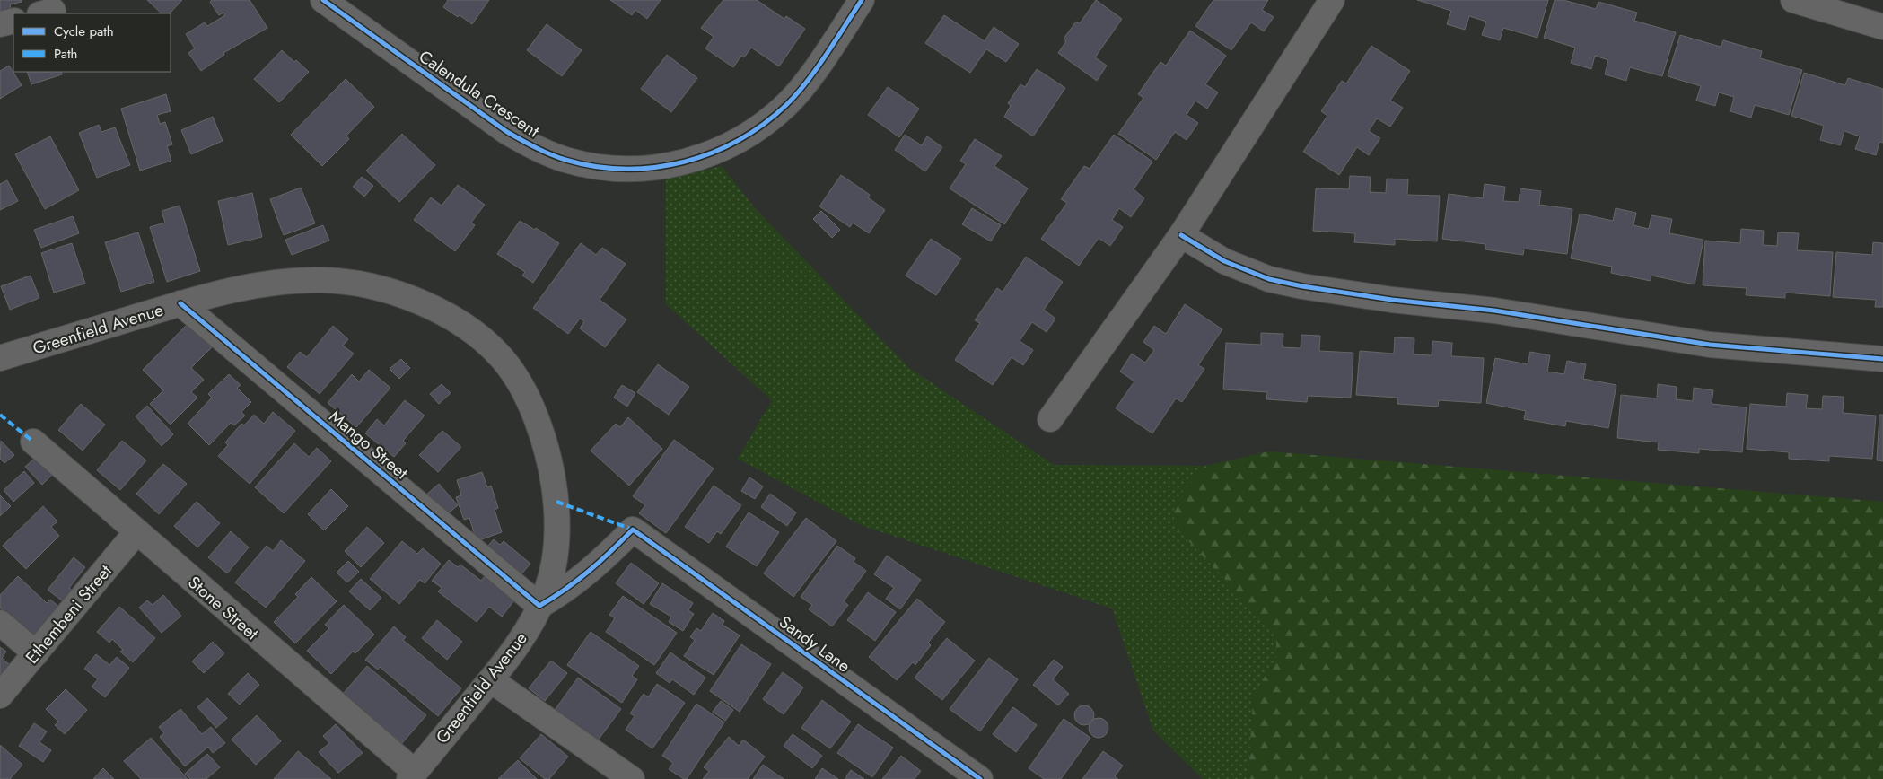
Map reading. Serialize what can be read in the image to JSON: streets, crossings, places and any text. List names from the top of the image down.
{
  "streets": {
    "street": [
      "Calendula Crescent",
      "Greenfield Avenue",
      "Mango Street",
      "Stone Street",
      "Ethembeni Street",
      "Sandy Lane"
    ]
  },
  "crossings": [
    ["Greenfield Avenue", "Mango Street"],
    ["Greenfield Avenue", "Stone Street"],
    ["Greenfield Avenue", "Sandy Lane"],
    ["Mango Street", "Sandy Lane"],
    ["Stone Street", "Ethembeni Street"]
  ],
  "legend": ["Cycle path", "Path"]
}
